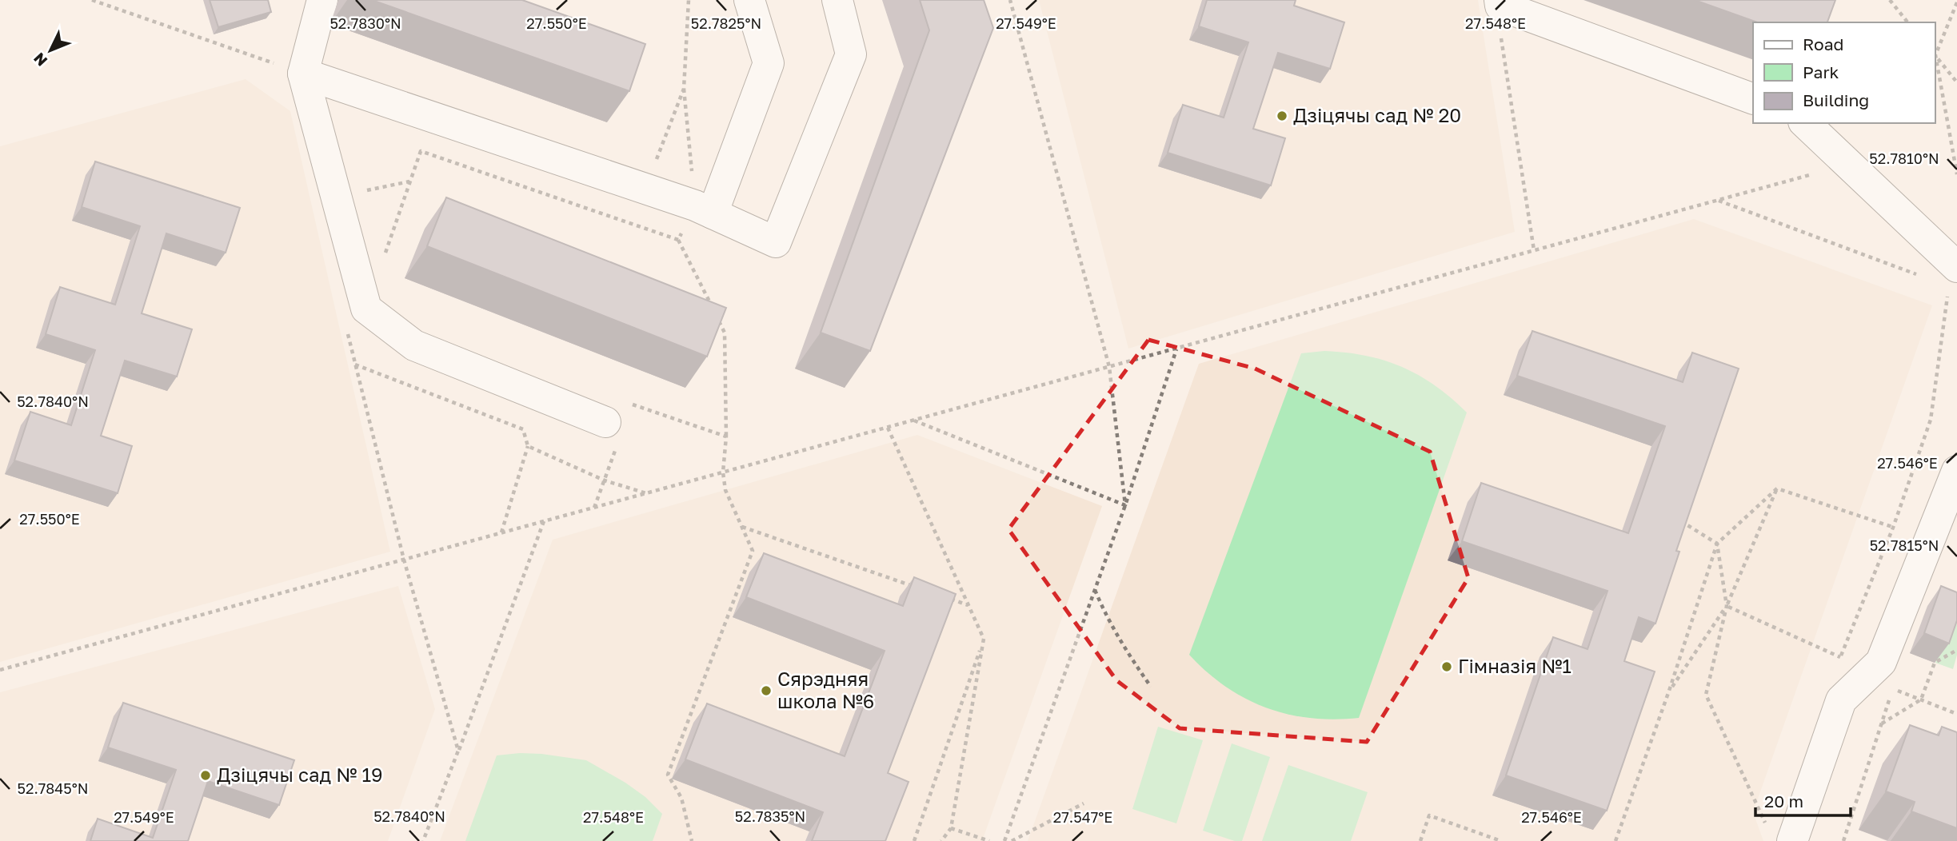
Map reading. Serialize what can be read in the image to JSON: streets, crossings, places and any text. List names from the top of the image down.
{
  "places": [
    "Дзіцячы сад № 20",
    "Гімназія №1",
    "Сярэдняя школа №6",
    "Дзіцячы сад № 19"
  ],
  "legend": ["Road", "Park", "Building"],
  "scale_bar": "20 m",
  "north": "bottom left",
  "coordinates": [
    "27.550°E",
    "27.549°E",
    "27.548°E",
    "52.7830°N",
    "52.7825°N",
    "52.7810°N",
    "52.7840°N",
    "27.546°E",
    "52.7815°N",
    "52.7845°N",
    "52.7835°N",
    "27.547°E"
  ]
}
